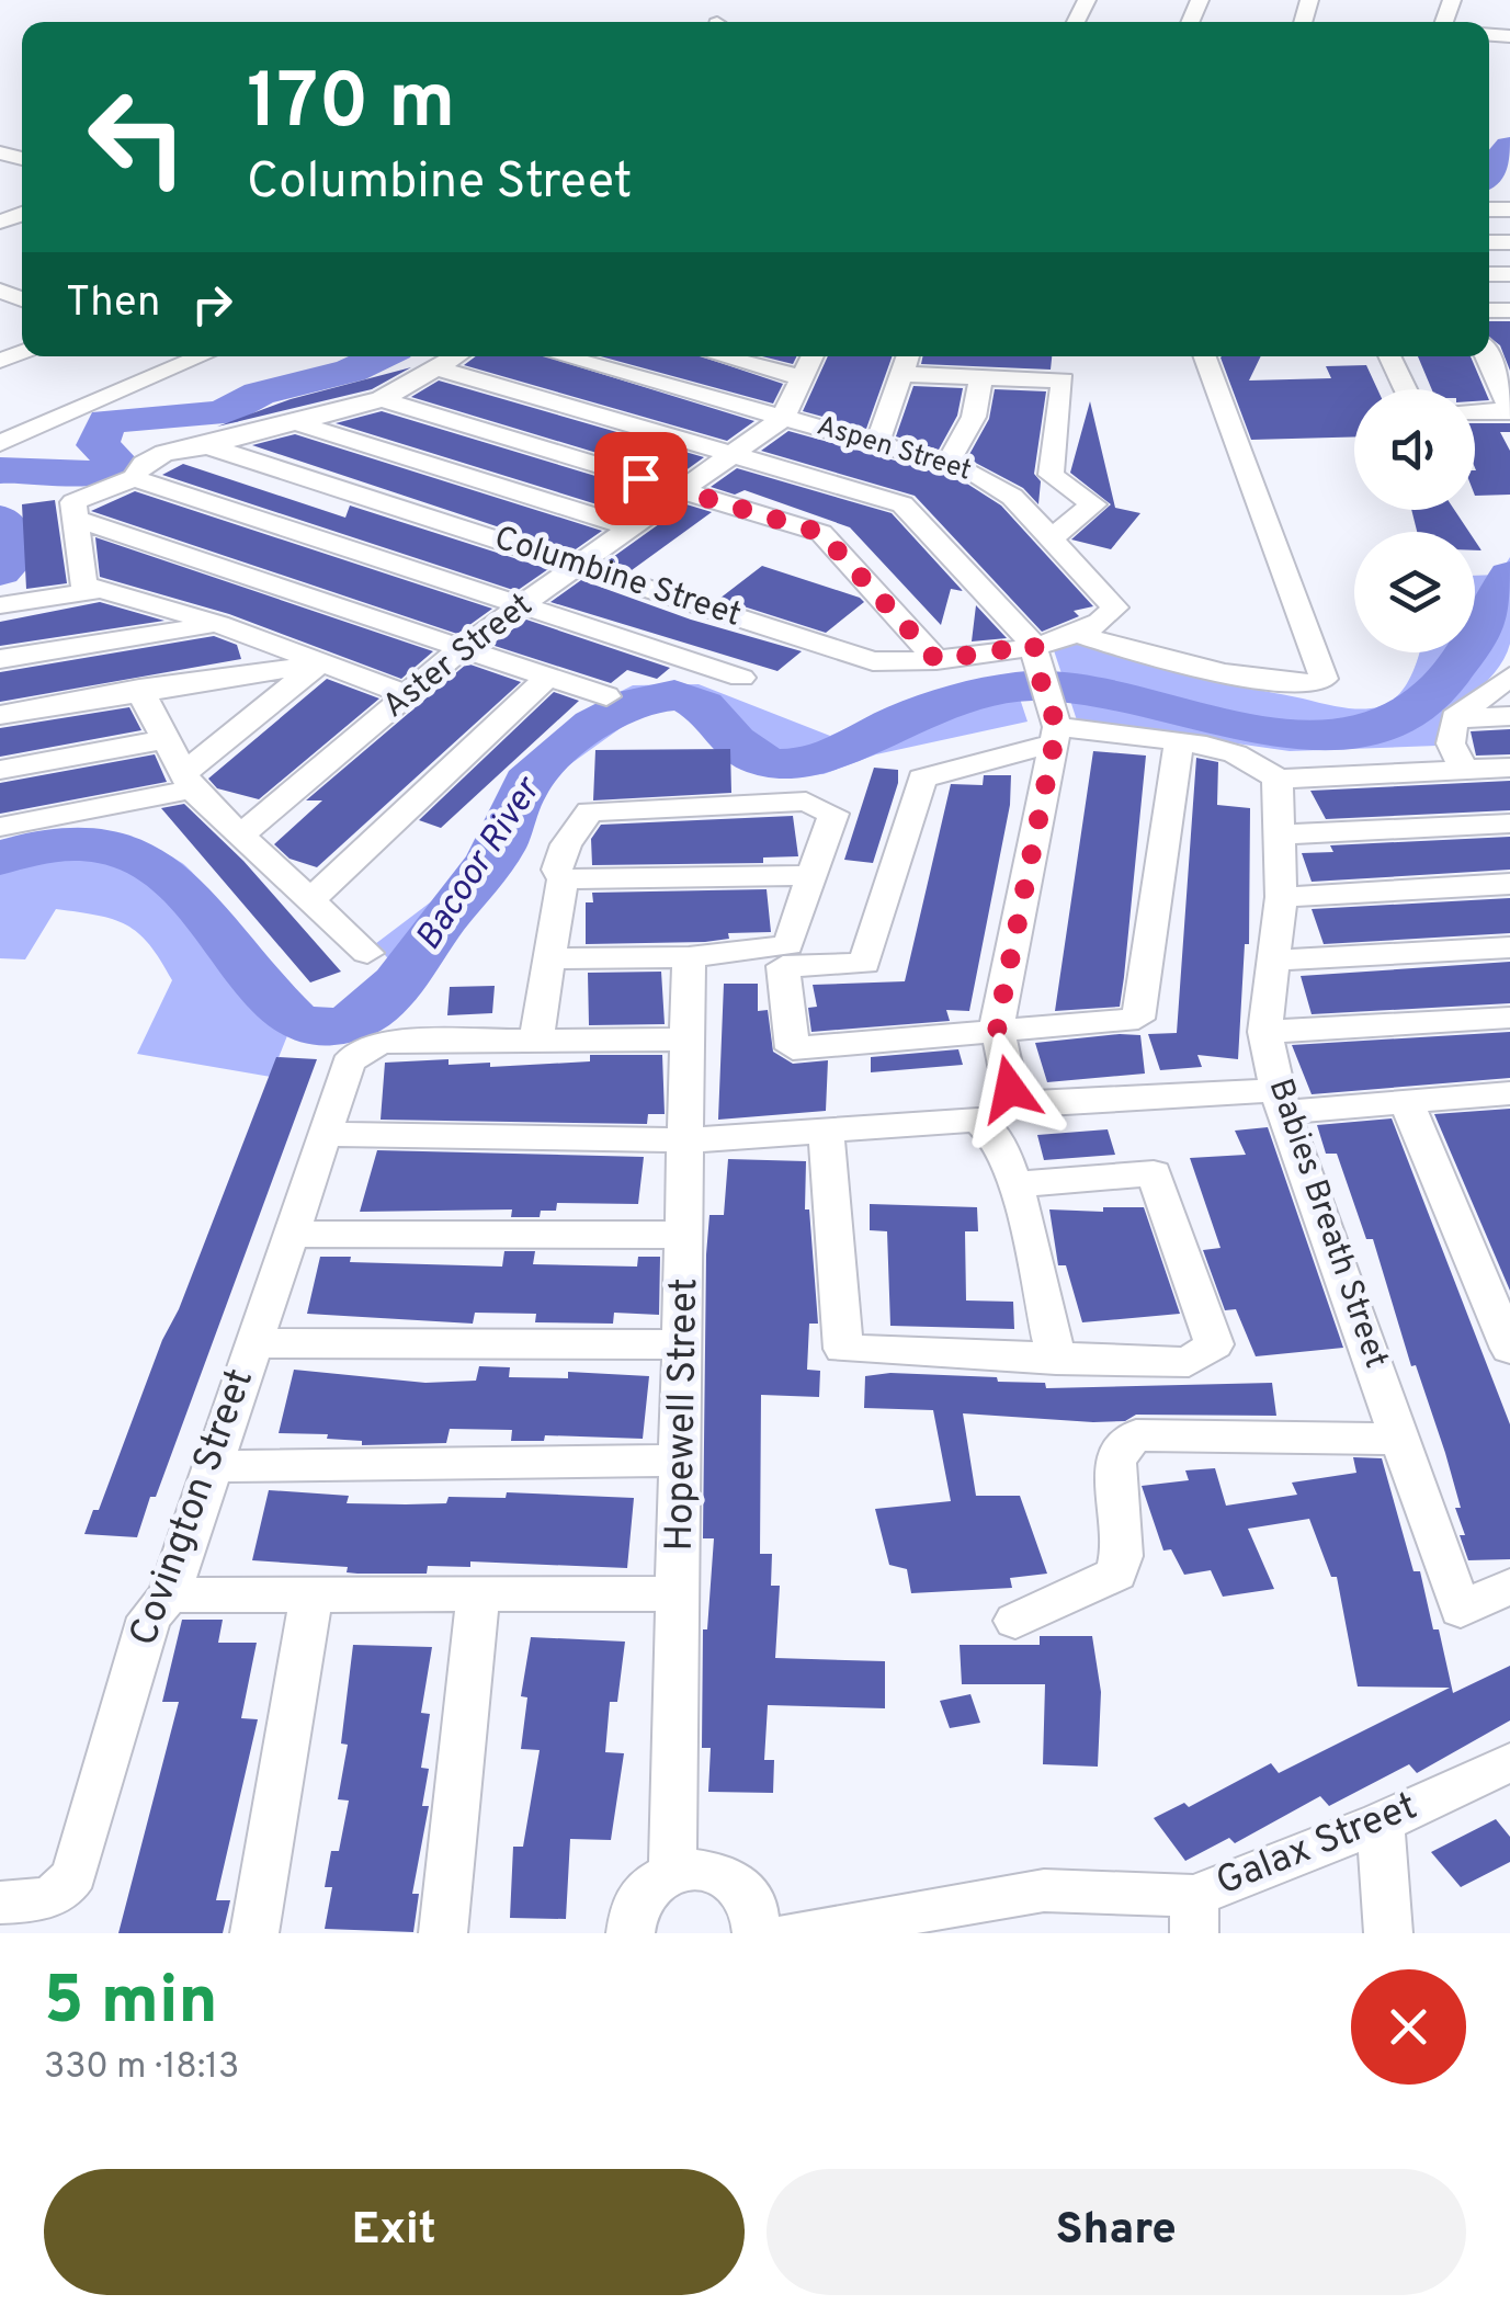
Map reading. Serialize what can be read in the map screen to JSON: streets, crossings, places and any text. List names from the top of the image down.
{
  "streets": {
    "street": [
      "Aspen Street",
      "Columbine Street",
      "Aster Street",
      "Babies Breath Street",
      "Hopewell Street",
      "Covington Street",
      "Galax Street"
    ]
  },
  "crossings": [
    ["Aspen Street", "Aster Street"],
    ["Columbine Street", "Aster Street"]
  ],
  "water": ["Bacoor River"],
  "page": {
    "turn": ["170 m", "Columbine Street"],
    "then": "Then",
    "heading": ["5 min", "330 m · 18:13"],
    "buttons": ["Exit", "Share"]
  }
}
